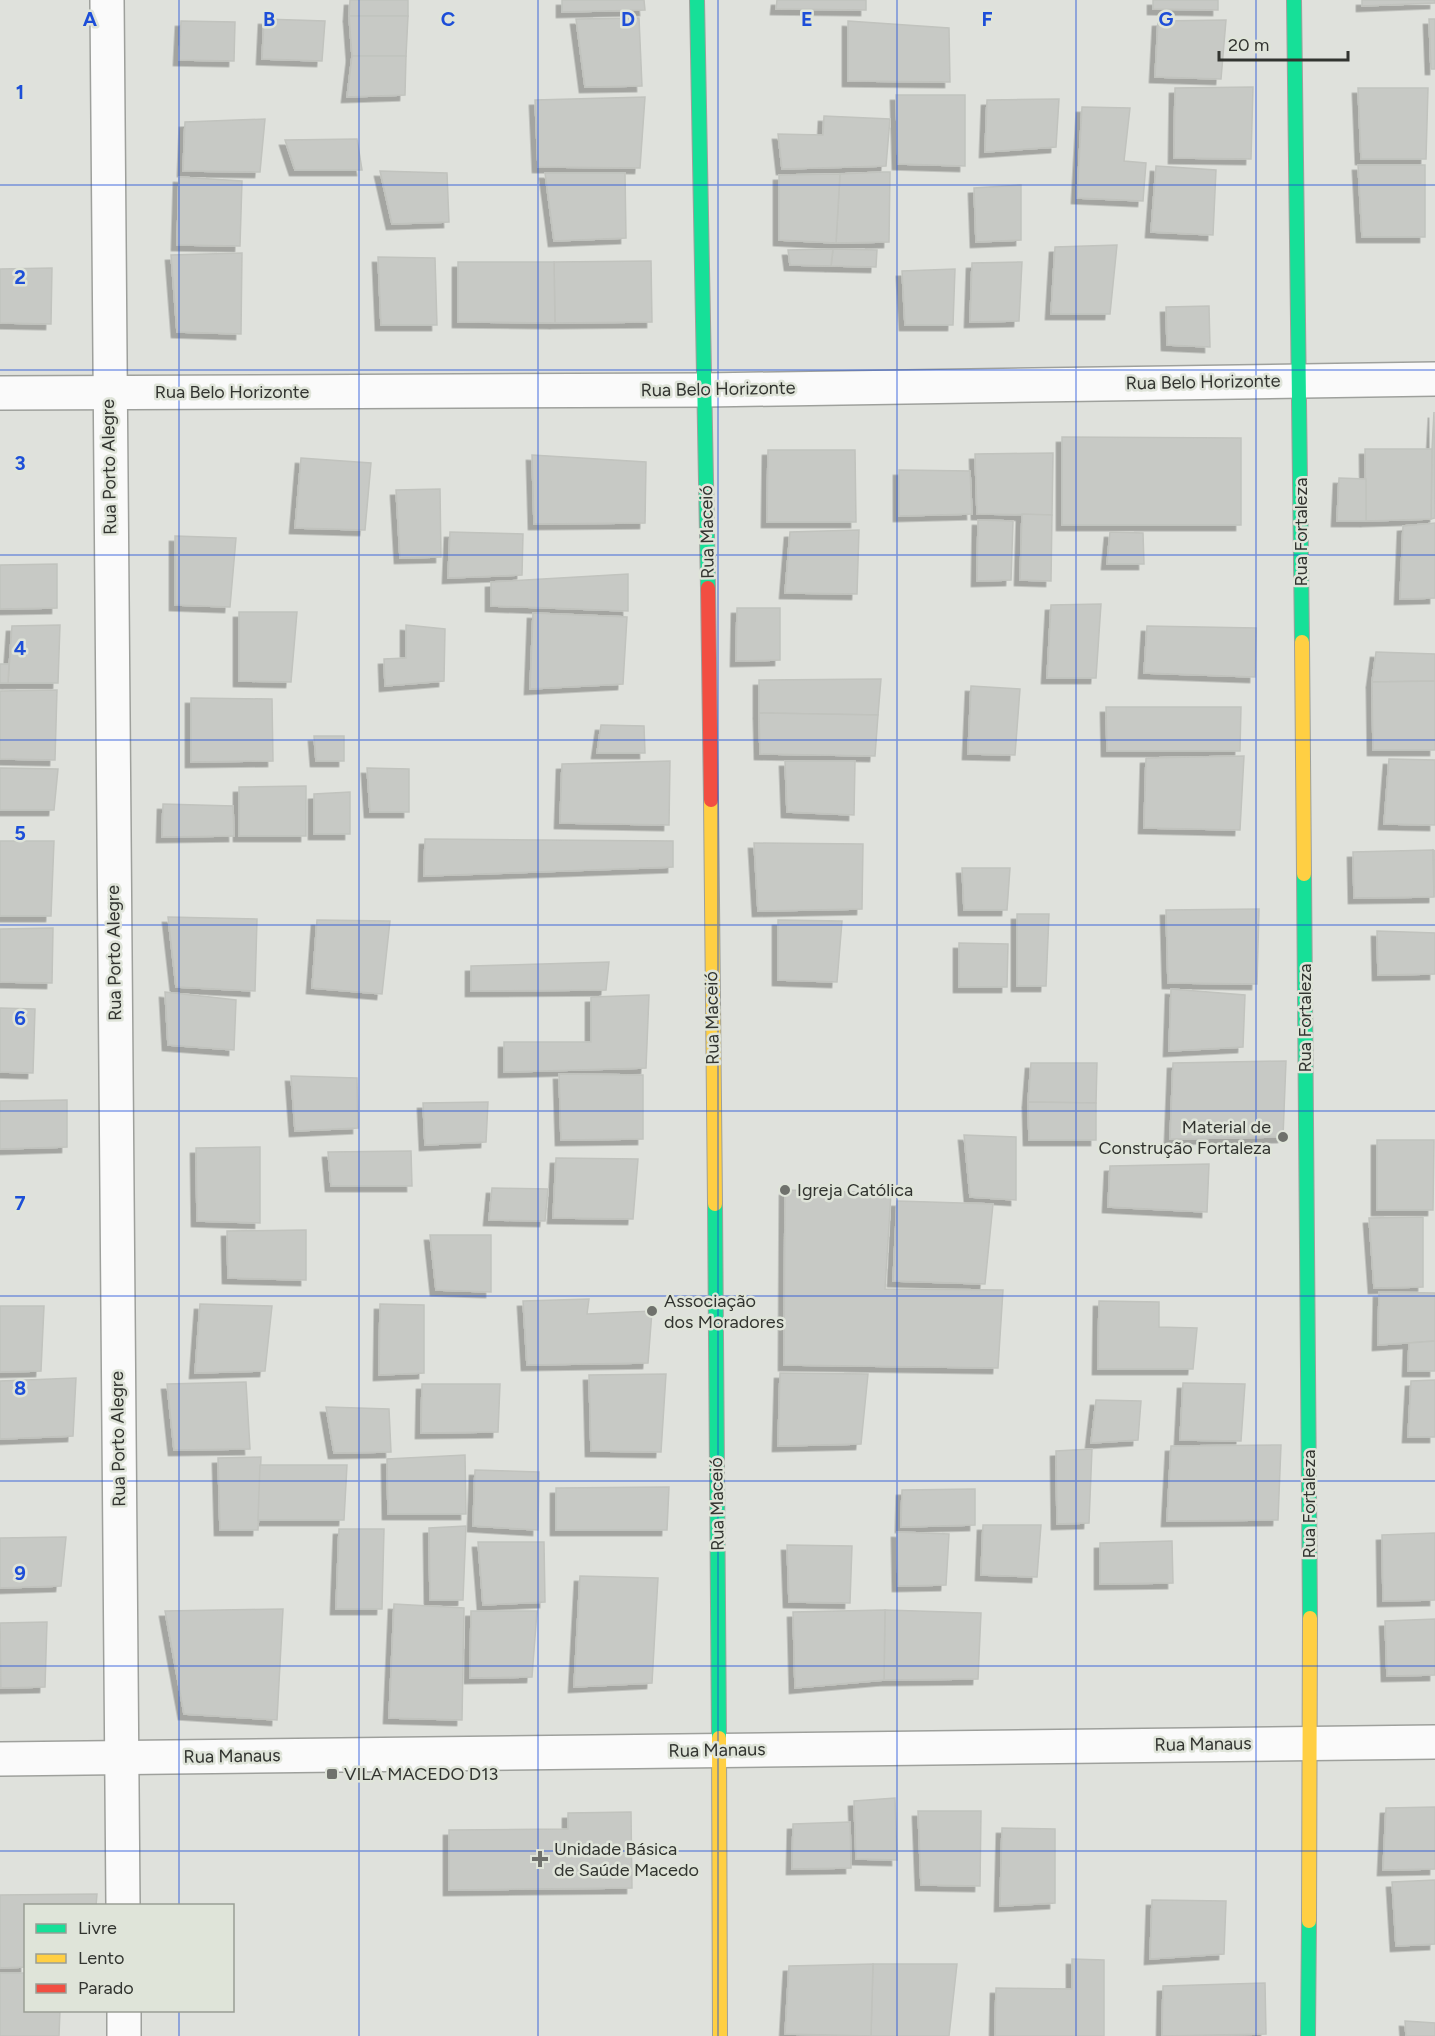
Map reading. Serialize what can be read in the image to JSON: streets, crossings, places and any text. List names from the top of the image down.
{
  "streets": {
    "street": [
      "Rua Belo Horizonte",
      "Rua Porto Alegre",
      "Rua Maceió",
      "Rua Fortaleza",
      "Rua Manaus"
    ]
  },
  "crossings": [
    ["Rua Belo Horizonte", "Rua Porto Alegre"],
    ["Rua Belo Horizonte", "Rua Maceió"],
    ["Rua Belo Horizonte", "Rua Fortaleza"],
    ["Rua Porto Alegre", "Rua Manaus"],
    ["Rua Maceió", "Rua Manaus"],
    ["Rua Fortaleza", "Rua Manaus"]
  ],
  "places": {
    "other": ["Material de Construção Fortaleza", "Igreja Católica", "Associação dos Moradores"],
    "transit": ["VILA MACEDO D13"],
    "health": ["Unidade Básica de Saúde Macedo"]
  },
  "legend": ["Livre", "Lento", "Parado"],
  "scale_bar": "20 m",
  "grid": {
    "columns": [
      "A",
      "B",
      "C",
      "D",
      "E",
      "F",
      "G"
    ],
    "rows": [
      "1",
      "2",
      "3",
      "4",
      "5",
      "6",
      "7",
      "8",
      "9"
    ]
  }
}
